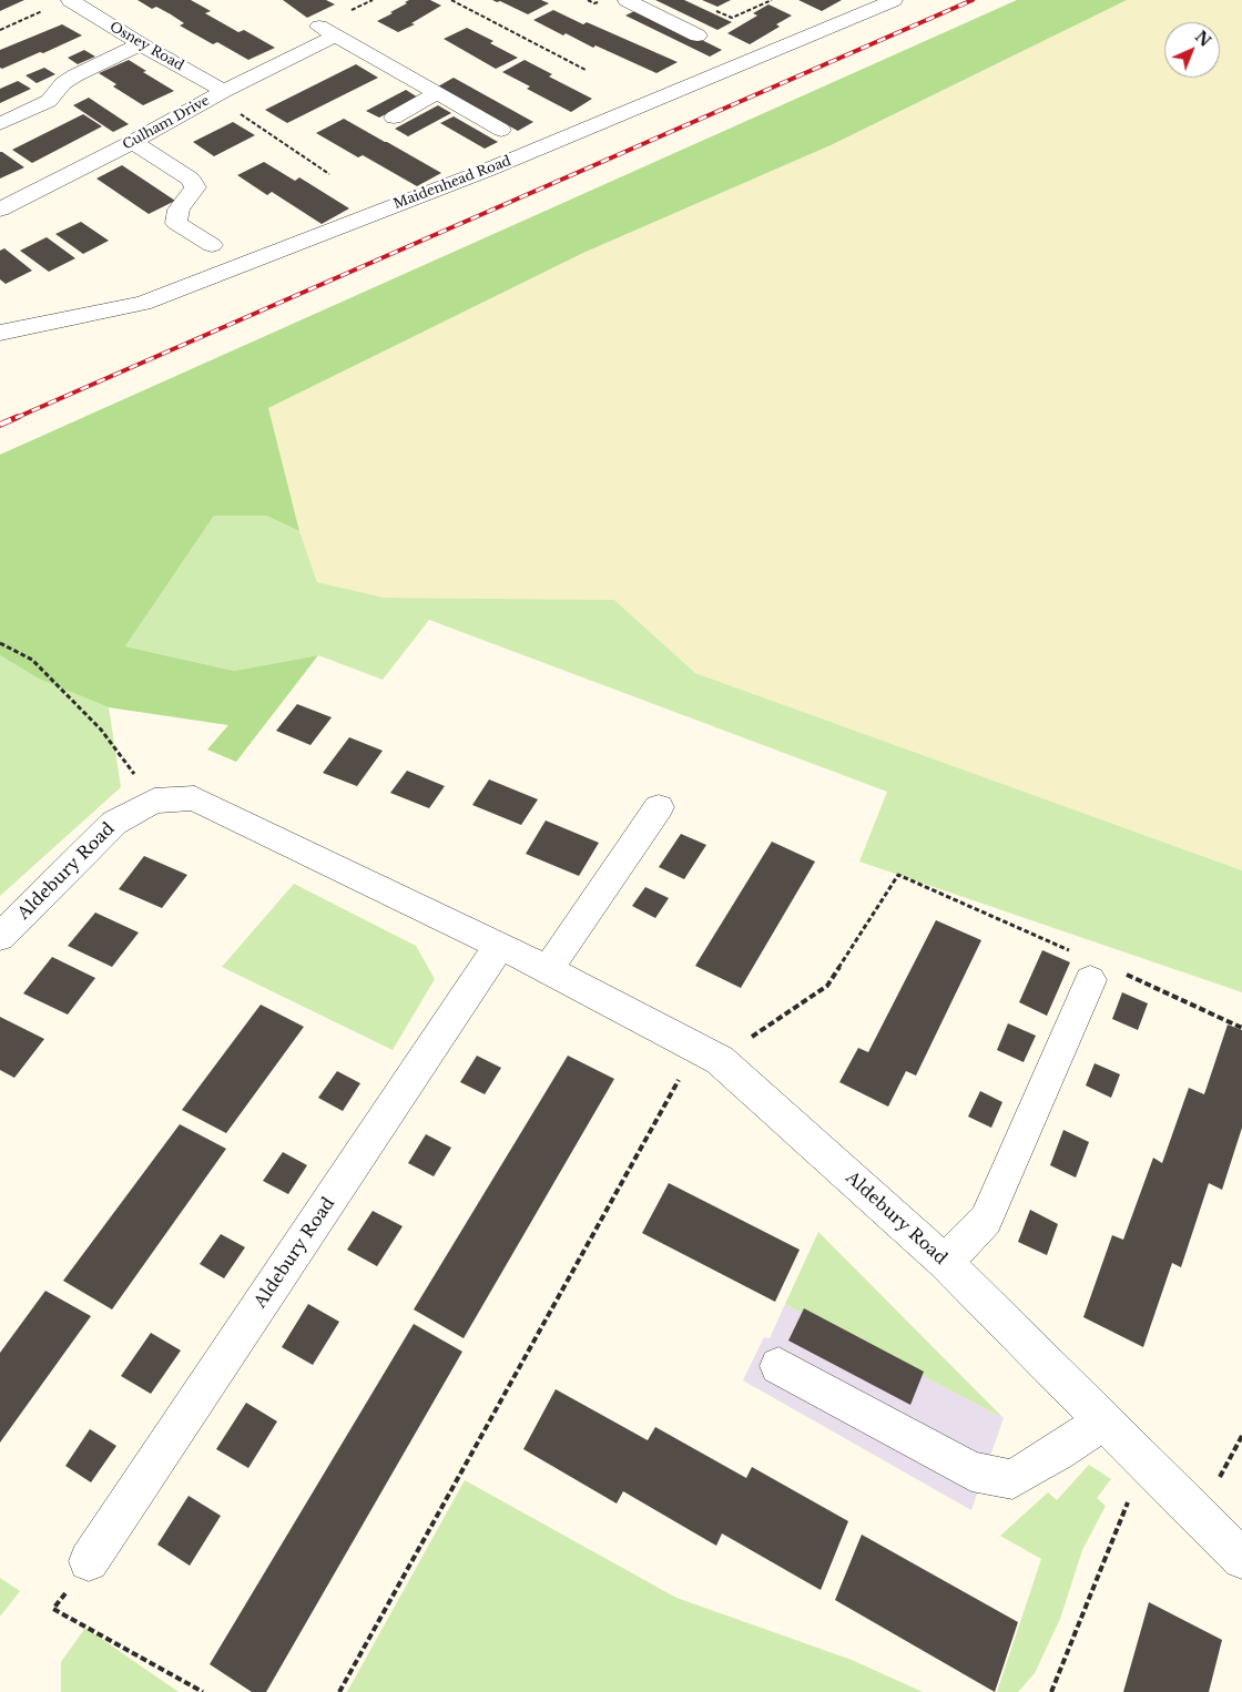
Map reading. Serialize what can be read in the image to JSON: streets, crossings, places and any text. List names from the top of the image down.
{
  "streets": {
    "street": [
      "Osney Road",
      "Culham Drive",
      "Maidenhead Road",
      "Aldebury Road"
    ]
  },
  "crossings": [
    ["Osney Road", "Culham Drive"]
  ],
  "north": "top right"
}
